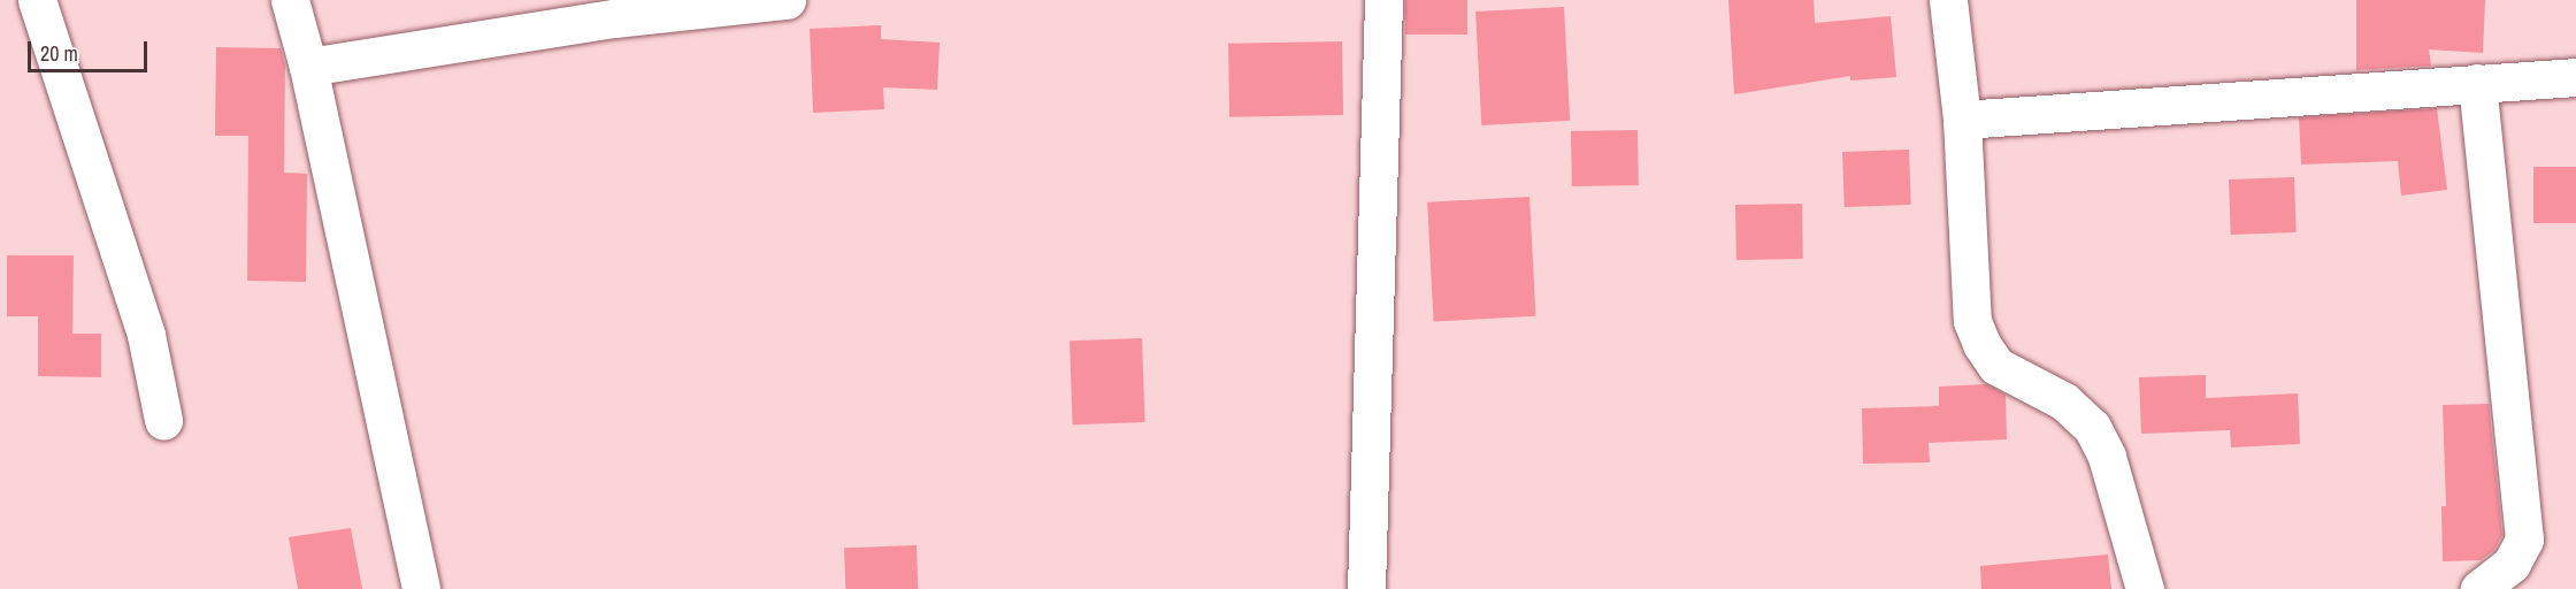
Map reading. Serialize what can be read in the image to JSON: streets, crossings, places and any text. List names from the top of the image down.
{
  "scale_bar": "20 m"
}
